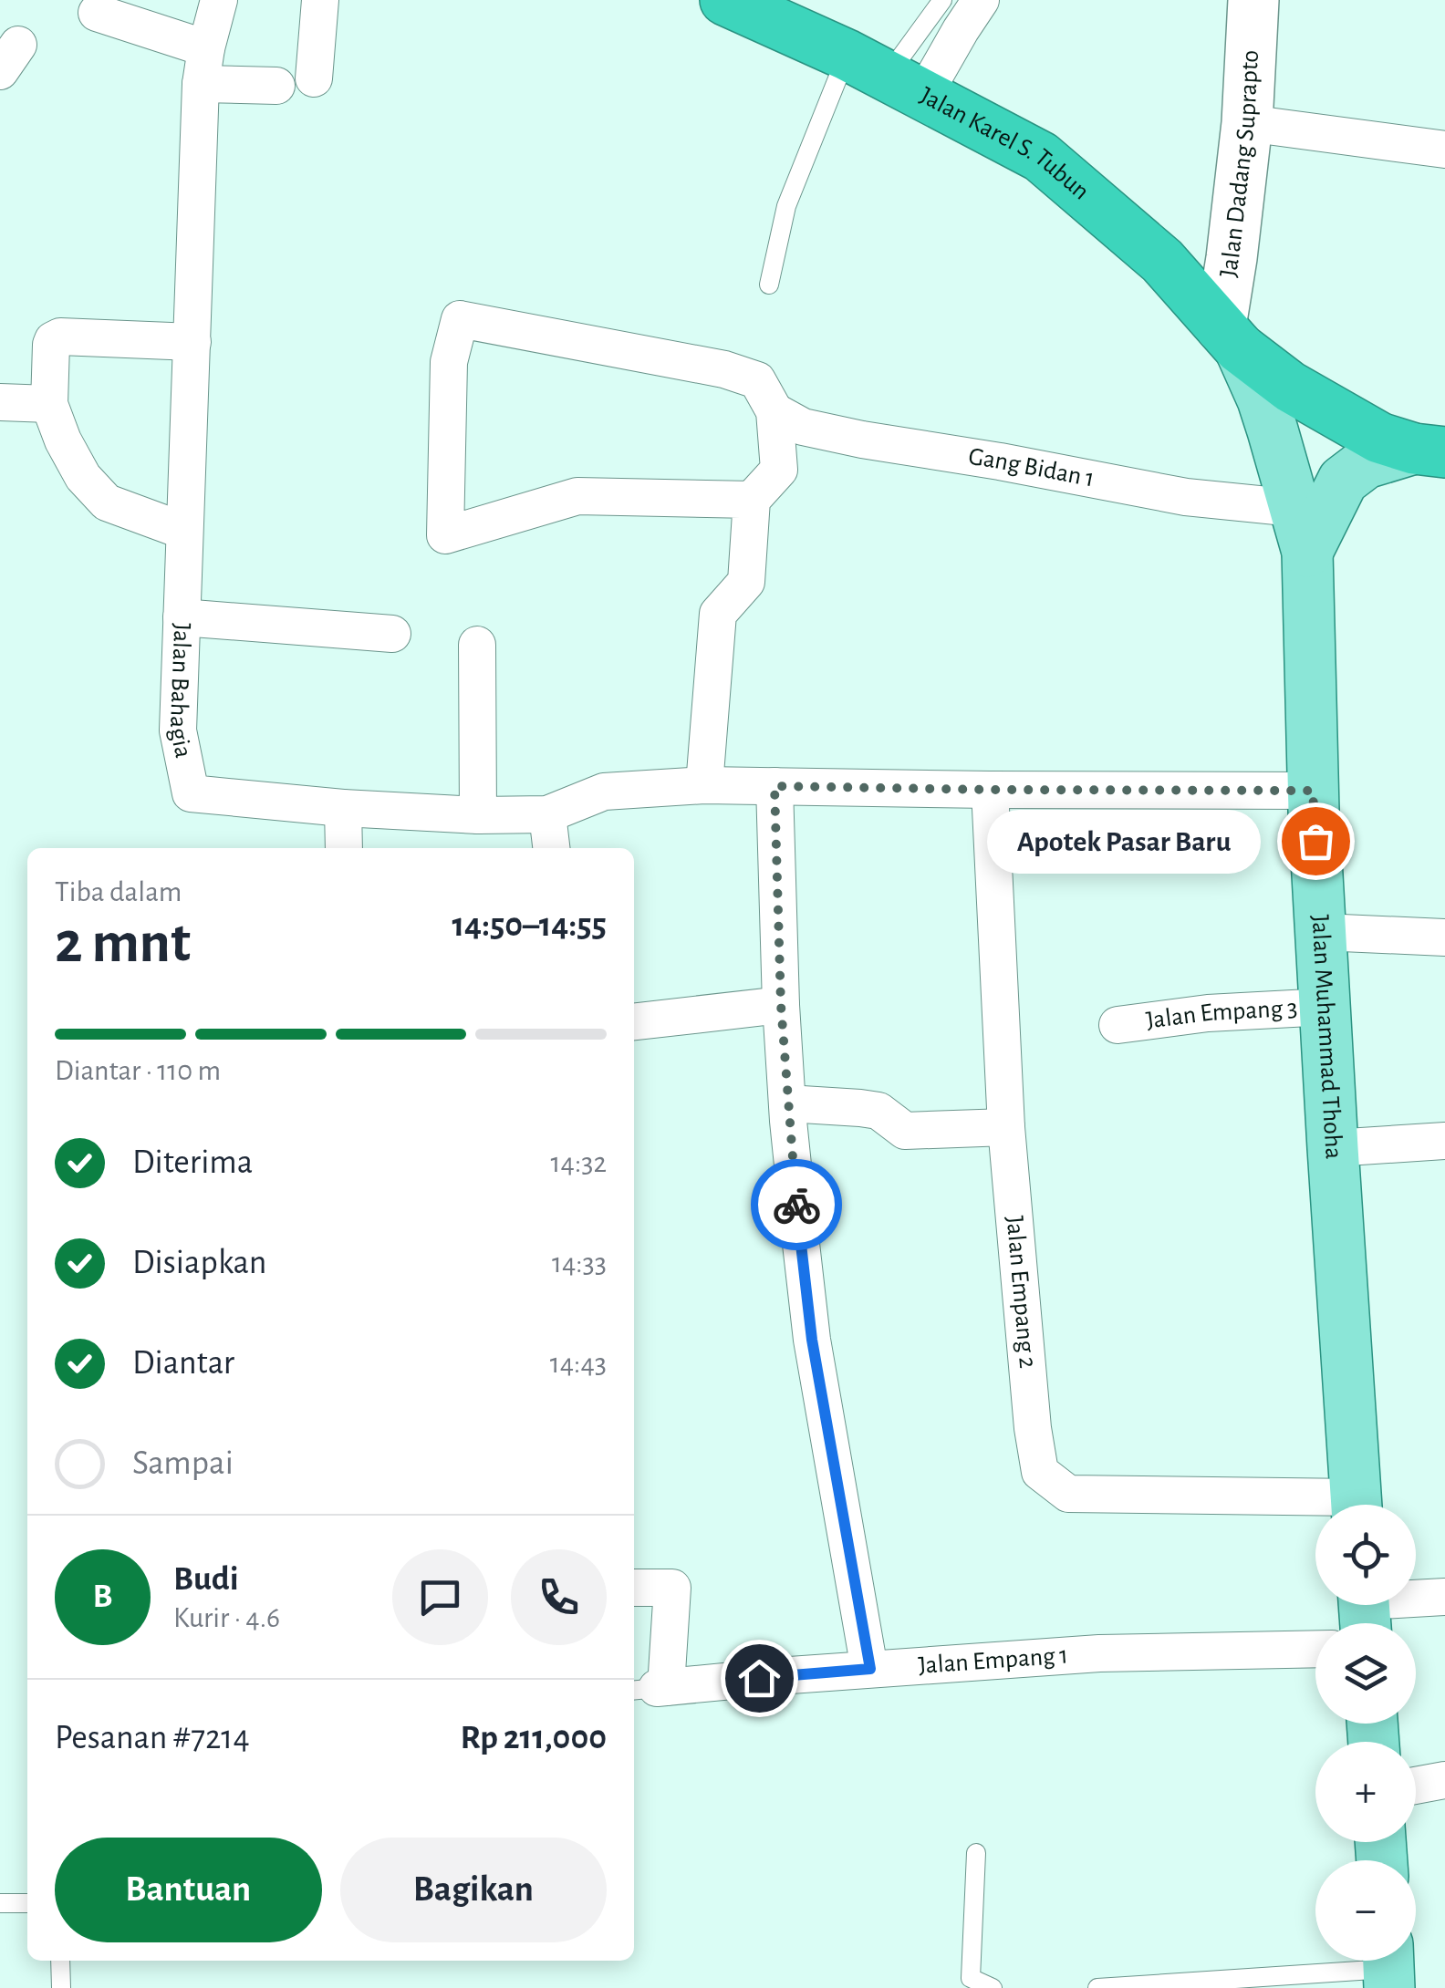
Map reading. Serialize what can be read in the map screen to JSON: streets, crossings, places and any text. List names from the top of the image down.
{
  "streets": {
    "highway": ["Jalan Karel S. Tubun"],
    "main road": ["Jalan Muhammad Thoha"],
    "street": [
      "Jalan Dadang Suprapto",
      "Gang Bidan 1",
      "Jalan Bahagia",
      "Jalan Empang 3",
      "Jalan Empang 2",
      "Jalan Empang 1"
    ]
  },
  "crossings": [
    ["Jalan Karel S. Tubun", "Jalan Dadang Suprapto"],
    ["Jalan Karel S. Tubun", "Jalan Muhammad Thoha"],
    ["Jalan Dadang Suprapto", "Jalan Muhammad Thoha"],
    ["Gang Bidan 1", "Jalan Muhammad Thoha"],
    ["Jalan Bahagia", "Jalan Muhammad Thoha"],
    ["Jalan Bahagia", "Jalan Empang 2"],
    ["Jalan Empang 3", "Jalan Muhammad Thoha"]
  ],
  "places": ["Apotek Pasar Baru"],
  "page": {
    "bubble": "Apotek Pasar Baru",
    "heading": ["2 mnt", "Tiba dalam", "14:50–14:55"],
    "panel": [
      "Budi",
      "Kurir · 4.6",
      "Pesanan #7214",
      "Rp 211,000"
    ],
    "bar": "Diantar · 110 m",
    "list": [
      ["Diterima", "14:32"],
      ["Disiapkan", "14:33"],
      ["Diantar", "14:43"],
      "Sampai"
    ],
    "map_buttons": ["+", "−"],
    "round": "B",
    "buttons": ["Bantuan", "Bagikan"]
  }
}
